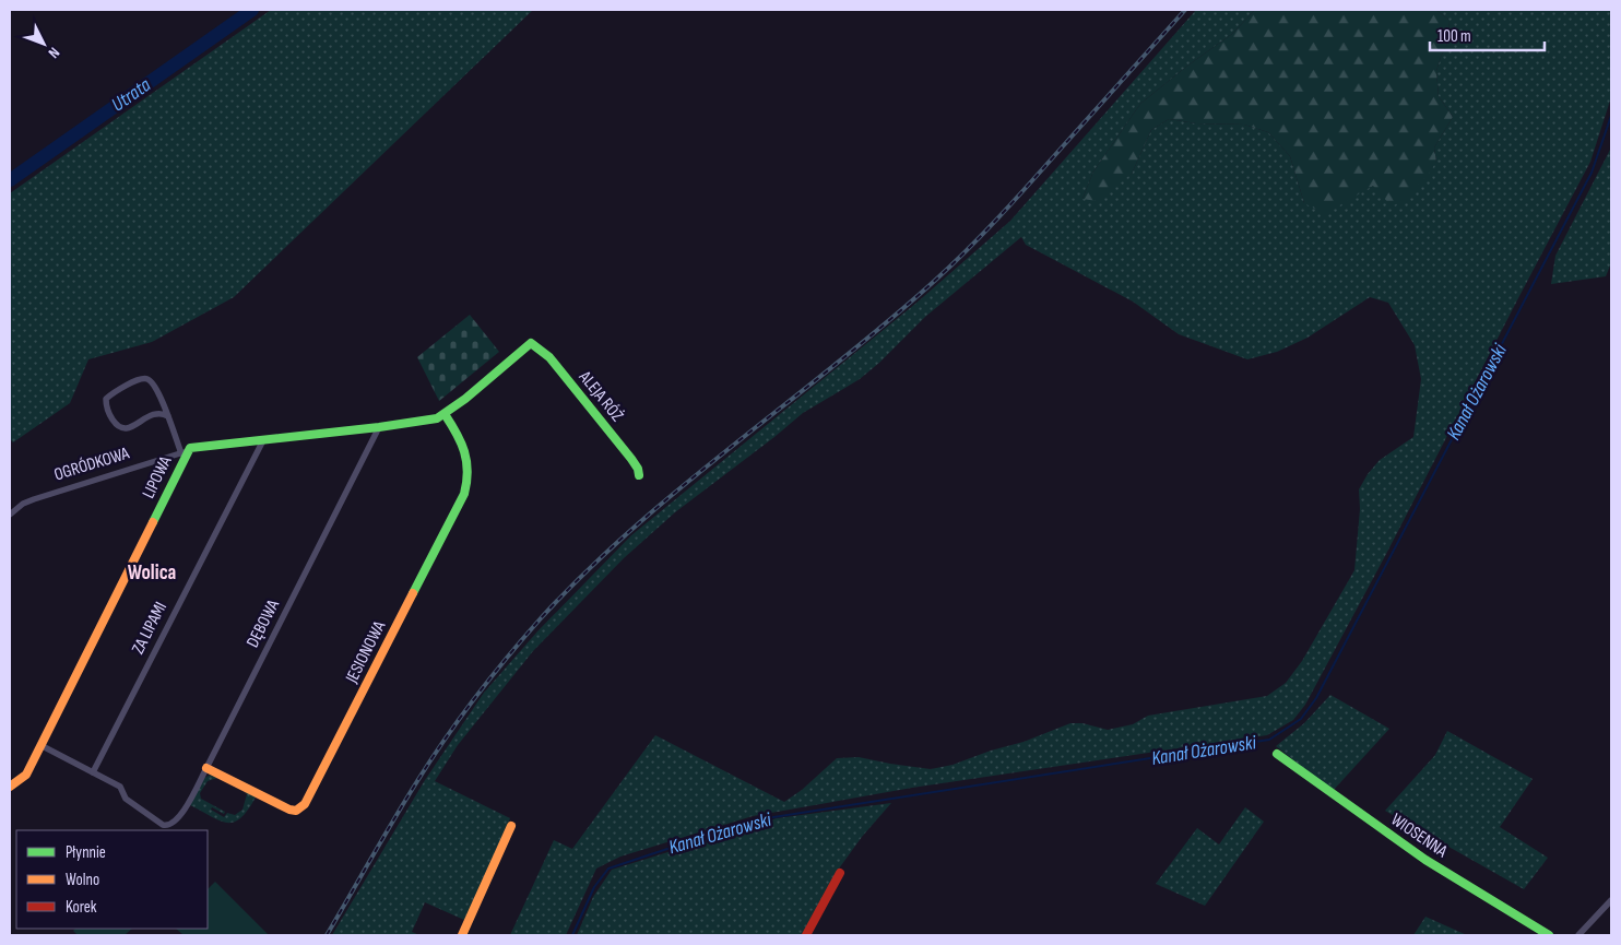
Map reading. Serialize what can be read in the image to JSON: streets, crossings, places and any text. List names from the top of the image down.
{
  "streets": {
    "street": [
      "ALEJA RÓŻ",
      "OGRÓDKOWA",
      "LIPOWA",
      "DĘBOWA",
      "ZA LIPAMI",
      "JESIONOWA",
      "WIOSENNA"
    ]
  },
  "crossings": [
    ["ALEJA RÓŻ", "LIPOWA"],
    ["OGRÓDKOWA", "LIPOWA"],
    ["LIPOWA", "DĘBOWA"],
    ["LIPOWA", "ZA LIPAMI"],
    ["LIPOWA", "JESIONOWA"],
    ["DĘBOWA", "ZA LIPAMI"],
    ["DĘBOWA", "JESIONOWA"]
  ],
  "districts": ["Wolica"],
  "water": ["Utrata", "Kanał Ożarowski"],
  "legend": ["Płynnie", "Wolno", "Korek"],
  "scale_bar": "100 m",
  "north": "bottom right"
}
